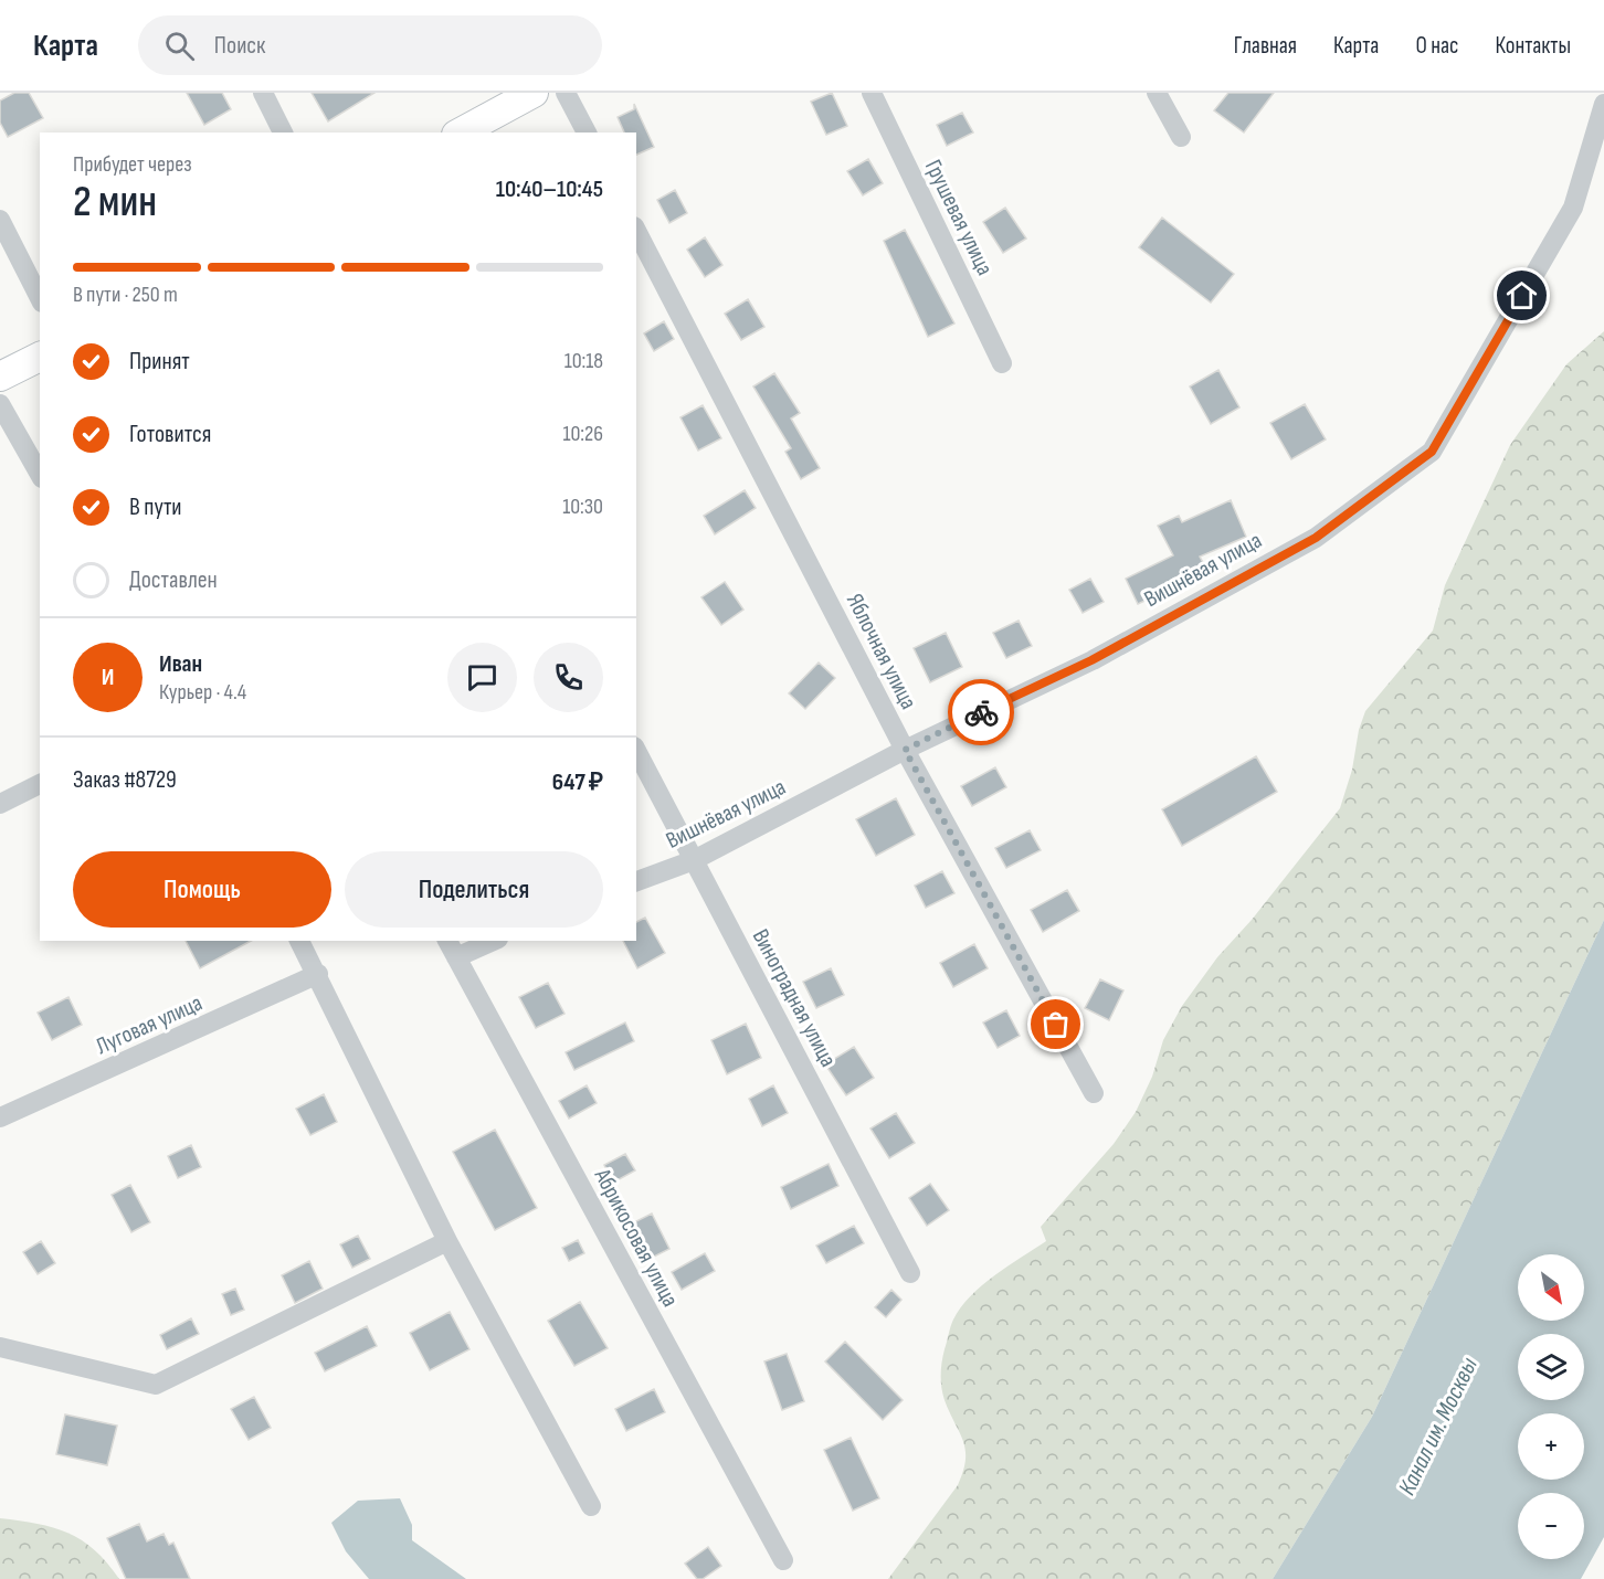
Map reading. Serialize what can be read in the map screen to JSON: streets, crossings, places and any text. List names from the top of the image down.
{
  "streets": {
    "street": [
      "Грушевая улица",
      "Вишнёвая улица",
      "Яблочная улица",
      "Виноградная улица",
      "Луговая улица",
      "Абрикосовая улица"
    ]
  },
  "crossings": [
    ["Вишнёвая улица", "Яблочная улица"],
    ["Вишнёвая улица", "Виноградная улица"]
  ],
  "water": ["Канал им. Москвы"],
  "north": "bottom right",
  "page": {
    "header": "Карта",
    "search": "Поиск",
    "nav": [
      "Главная",
      "Карта",
      "О нас",
      "Контакты"
    ],
    "heading": ["2 мин", "Прибудет через", "10:40–10:45"],
    "panel": [
      "Иван",
      "Курьер · 4.4",
      "Заказ #8729",
      "647 ₽"
    ],
    "bar": "В пути · 250 m",
    "list": [
      ["Принят", "10:18"],
      ["Готовится", "10:26"],
      ["В пути", "10:30"],
      "Доставлен"
    ],
    "round": "И",
    "buttons": ["Помощь", "Поделиться"],
    "map_buttons": ["+", "−"]
  }
}
